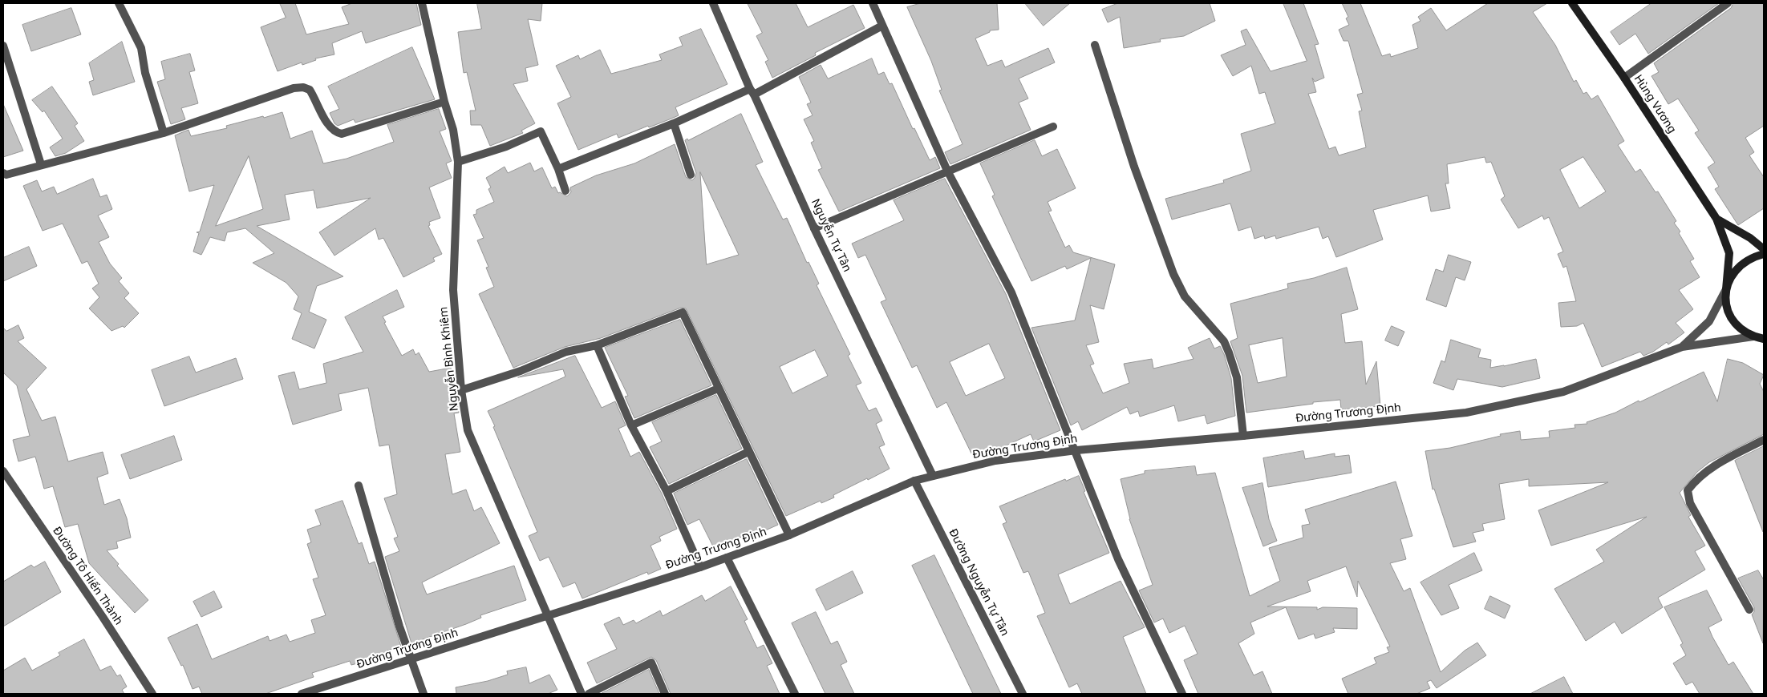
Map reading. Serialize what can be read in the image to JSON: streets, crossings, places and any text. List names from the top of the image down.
{
  "streets": {
    "main road": ["Hùng Vương"],
    "street": [
      "Nguyễn Tự Tân",
      "Nguyễn Bình Khiêm",
      "Đường Trương Định",
      "Đường Tô Hiến Thành",
      "Đường Nguyễn Tự Tân"
    ]
  },
  "crossings": [
    ["Nguyễn Tự Tân", "Đường Trương Định"],
    ["Nguyễn Bình Khiêm", "Đường Trương Định"],
    ["Đường Trương Định", "Đường Nguyễn Tự Tân"]
  ]
}
